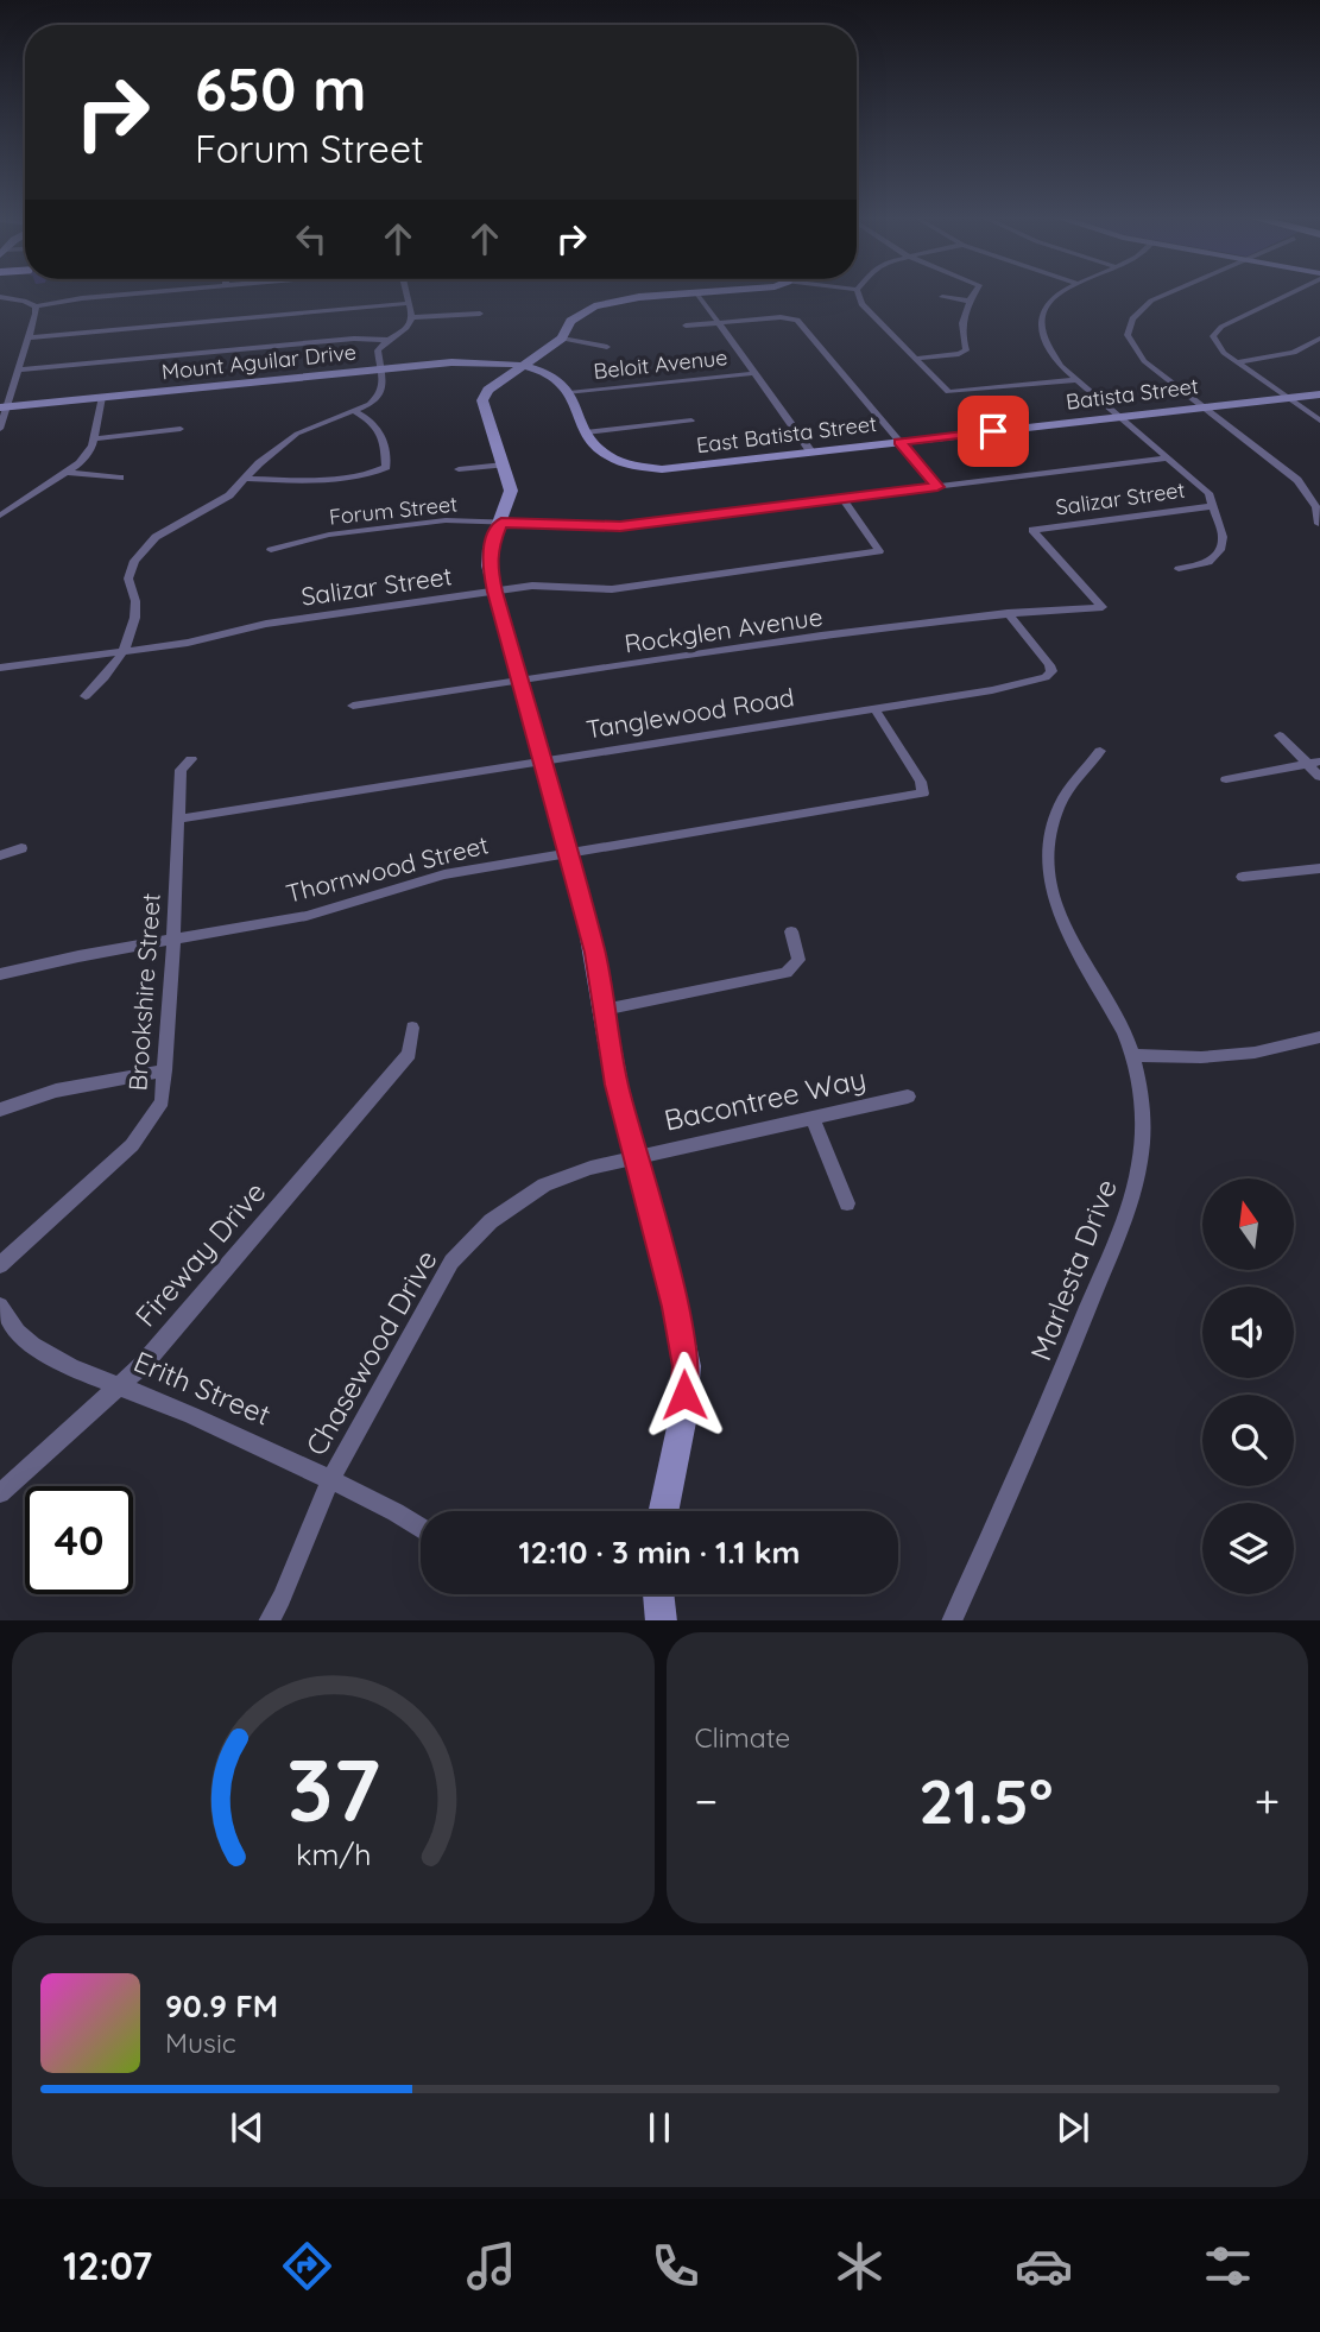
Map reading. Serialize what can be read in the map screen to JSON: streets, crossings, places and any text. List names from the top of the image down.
{
  "streets": {
    "street": [
      "Mount Aguilar Drive",
      "Beloit Avenue",
      "Batista Street",
      "East Batista Street",
      "Salizar Street",
      "Forum Street",
      "Rockglen Avenue",
      "Tanglewood Road",
      "Thornwood Street",
      "Brookshire Street",
      "Bacontree Way",
      "Fireway Drive",
      "Marlesta Drive",
      "Chasewood Drive",
      "Erith Street"
    ]
  },
  "crossings": [
    ["Batista Street", "East Batista Street"],
    ["Salizar Street", "Forum Street"],
    ["Salizar Street", "Rockglen Avenue"],
    ["Rockglen Avenue", "Tanglewood Road"],
    ["Tanglewood Road", "Thornwood Street"],
    ["Tanglewood Road", "Brookshire Street"],
    ["Thornwood Street", "Brookshire Street"],
    ["Bacontree Way", "Chasewood Drive"],
    ["Fireway Drive", "Erith Street"],
    ["Chasewood Drive", "Erith Street"]
  ],
  "north": "top",
  "page": {
    "turn": ["650 m", "Forum Street"],
    "limit": "40",
    "trip": "12:10 · 3 min · 1.1 km",
    "tile": "Climate",
    "heat": ["−", "21.5°", "+"],
    "song": ["90.9 FM", "Music"],
    "tabs": "12:07",
    "gauge": ["37", "km/h"]
  }
}
